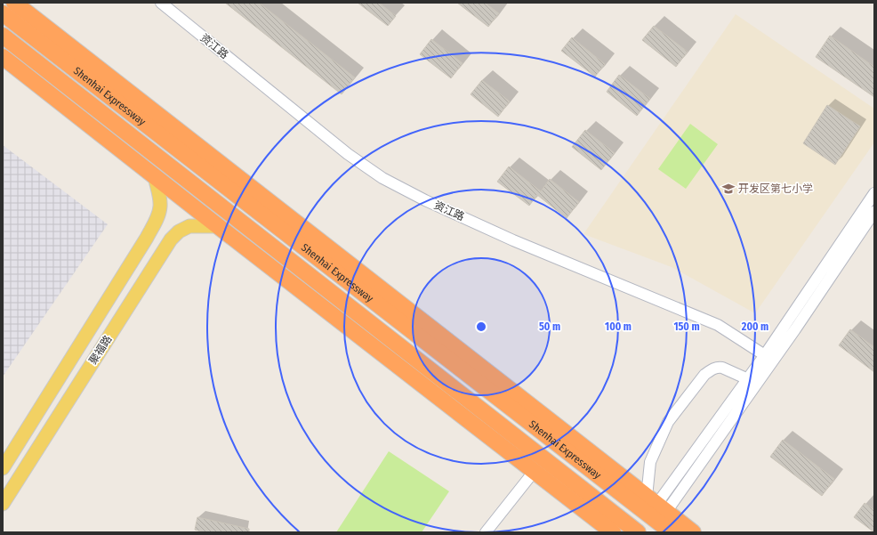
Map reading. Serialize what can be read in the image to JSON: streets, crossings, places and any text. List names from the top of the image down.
{
  "streets": {
    "highway": ["Shenhai Expressway"],
    "main road": ["聚福路"],
    "street": ["资江路"]
  },
  "places": {
    "school or university": ["开发区第七小学"]
  },
  "rings": [
    "50 m",
    "100 m",
    "150 m",
    "200 m"
  ]
}
